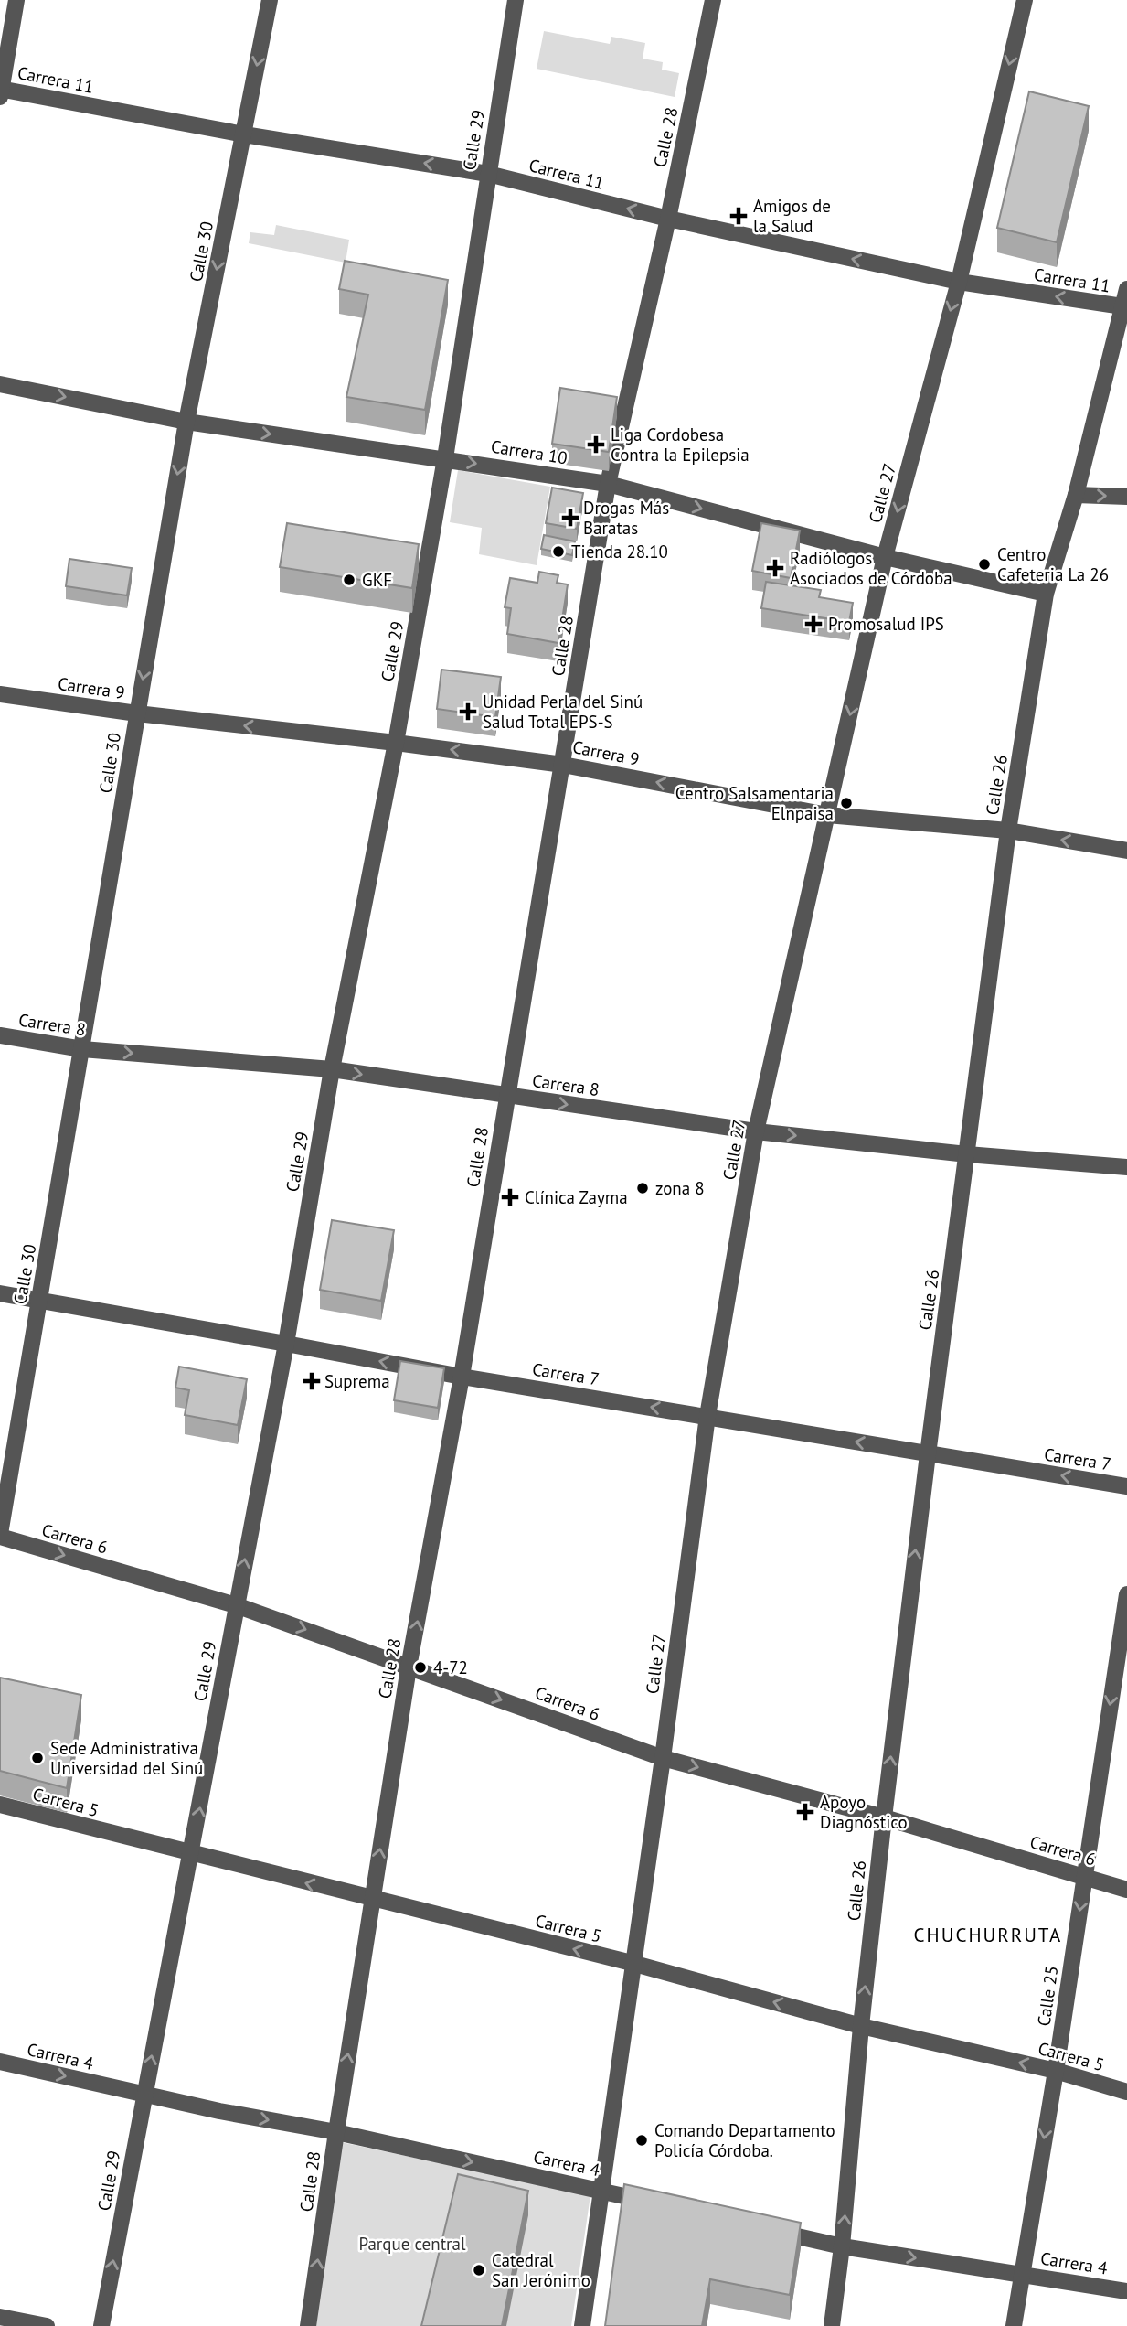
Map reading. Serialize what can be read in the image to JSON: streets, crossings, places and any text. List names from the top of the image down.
{
  "streets": {
    "street": [
      "Carrera 11",
      "Calle 28",
      "Calle 29",
      "Calle 30",
      "Carrera 10",
      "Calle 27",
      "Carrera 9",
      "Calle 26",
      "Carrera 8",
      "Carrera 7",
      "Carrera 6",
      "Carrera 5",
      "Calle 25",
      "Carrera 4"
    ]
  },
  "crossings": [
    ["Carrera 11", "Calle 28"],
    ["Carrera 11", "Calle 29"],
    ["Carrera 11", "Calle 30"],
    ["Carrera 11", "Calle 27"],
    ["Carrera 11", "Calle 26"],
    ["Calle 28", "Carrera 10"],
    ["Calle 28", "Carrera 9"],
    ["Calle 28", "Carrera 8"],
    ["Calle 28", "Carrera 7"],
    ["Calle 28", "Carrera 6"],
    ["Calle 28", "Carrera 5"],
    ["Calle 28", "Carrera 4"],
    ["Calle 29", "Carrera 10"],
    ["Calle 29", "Carrera 9"],
    ["Calle 29", "Carrera 8"],
    ["Calle 29", "Carrera 7"],
    ["Calle 29", "Carrera 6"],
    ["Calle 29", "Carrera 5"],
    ["Calle 29", "Carrera 4"],
    ["Calle 30", "Carrera 10"],
    ["Calle 30", "Carrera 9"],
    ["Calle 30", "Carrera 8"],
    ["Calle 30", "Carrera 7"],
    ["Calle 30", "Carrera 6"],
    ["Carrera 10", "Calle 27"],
    ["Carrera 10", "Calle 26"],
    ["Calle 27", "Carrera 9"],
    ["Calle 27", "Carrera 8"],
    ["Calle 27", "Carrera 7"],
    ["Calle 27", "Carrera 6"],
    ["Calle 27", "Carrera 5"],
    ["Calle 27", "Carrera 4"],
    ["Carrera 9", "Calle 26"],
    ["Calle 26", "Carrera 8"],
    ["Calle 26", "Carrera 7"],
    ["Calle 26", "Carrera 6"],
    ["Calle 26", "Carrera 5"],
    ["Calle 26", "Carrera 4"],
    ["Carrera 6", "Calle 25"],
    ["Carrera 5", "Calle 25"],
    ["Calle 25", "Carrera 4"]
  ],
  "one_way": [
    "Carrera 11",
    "Calle 28",
    "Calle 29",
    "Calle 30",
    "Carrera 10",
    "Calle 27",
    "Carrera 9",
    "Calle 26",
    "Carrera 8",
    "Carrera 7",
    "Carrera 6",
    "Carrera 5",
    "Calle 25",
    "Carrera 4"
  ],
  "districts": ["CHUCHURRUTA"],
  "parks": ["Parque central"],
  "places": {
    "health": [
      "Amigos de la Salud",
      "Liga Cordobesa Contra la Epilepsia",
      "Drogas Más Baratas",
      "Radiólogos Asociados de Córdoba",
      "Promosalud IPS",
      "Unidad Perla del Sinú Salud Total EPS-S",
      "Clínica Zayma",
      "Suprema",
      "Apoyo Diagnóstico"
    ],
    "other": [
      "Tienda 28.10",
      "Centro Cafeteria La 26",
      "GKF",
      "Centro Salsamentaria Elnpaisa",
      "zona 8",
      "4-72",
      "Sede Administrativa Universidad del Sinú",
      "Comando Departamento Policía Córdoba.",
      "Catedral San Jerónimo"
    ]
  }
}
